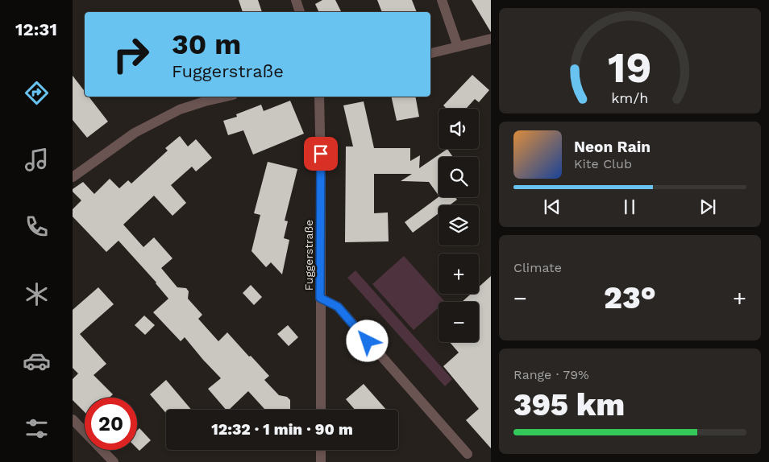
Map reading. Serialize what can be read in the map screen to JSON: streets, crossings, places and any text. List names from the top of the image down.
{
  "streets": {
    "street": ["Fuggerstraße"]
  },
  "page": {
    "tabs": "12:31",
    "turn": ["30 m", "Fuggerstraße"],
    "map_buttons": ["+", "−"],
    "song": ["Neon Rain", "Kite Club"],
    "tile": [
      "Climate",
      ["Range · 79%", "395 km"]
    ],
    "heat": ["−", "23°", "+"],
    "limit": "20",
    "trip": "12:32 · 1 min · 90 m",
    "gauge": ["19", "km/h"]
  }
}
